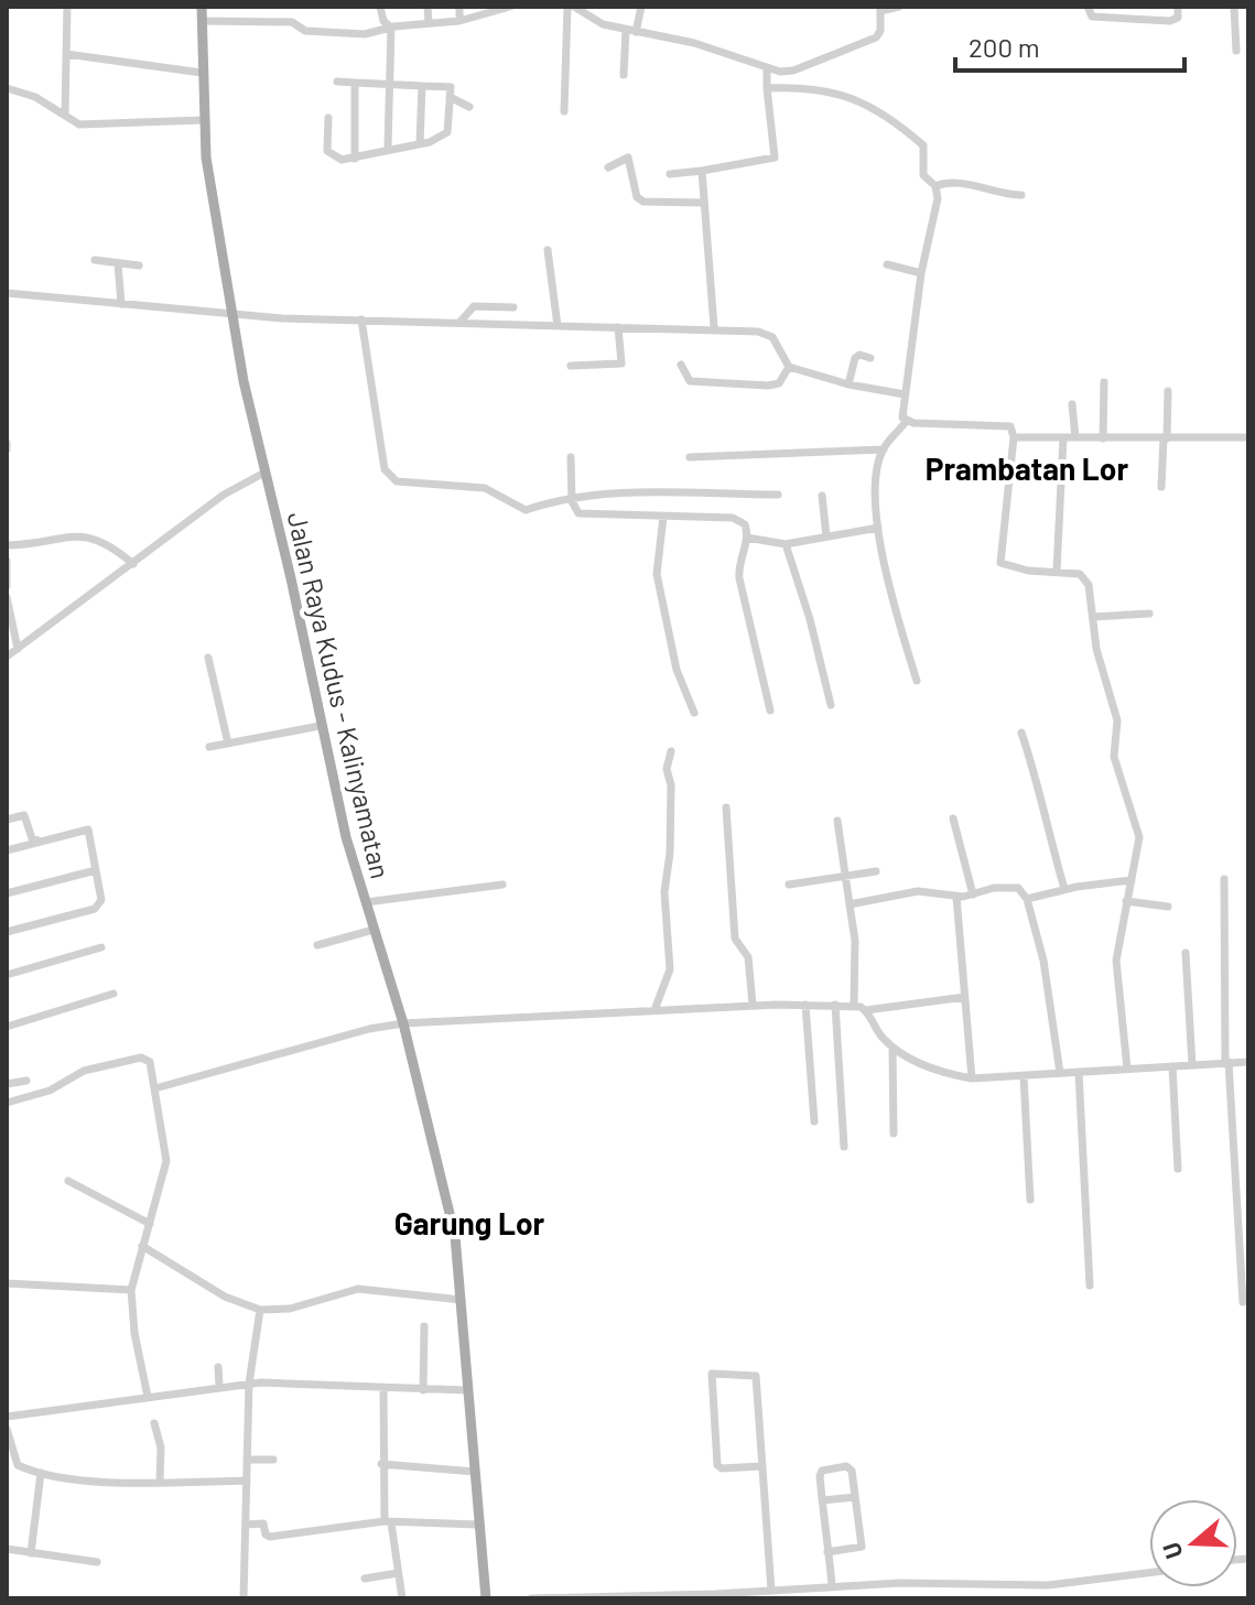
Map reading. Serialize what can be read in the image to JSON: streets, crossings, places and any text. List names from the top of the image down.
{
  "streets": {
    "main road": ["Jalan Raya Kudus - Kalinyamatan"]
  },
  "districts": ["Prambatan Lor", "Garung Lor"],
  "scale_bar": "200 m",
  "north": "left"
}
